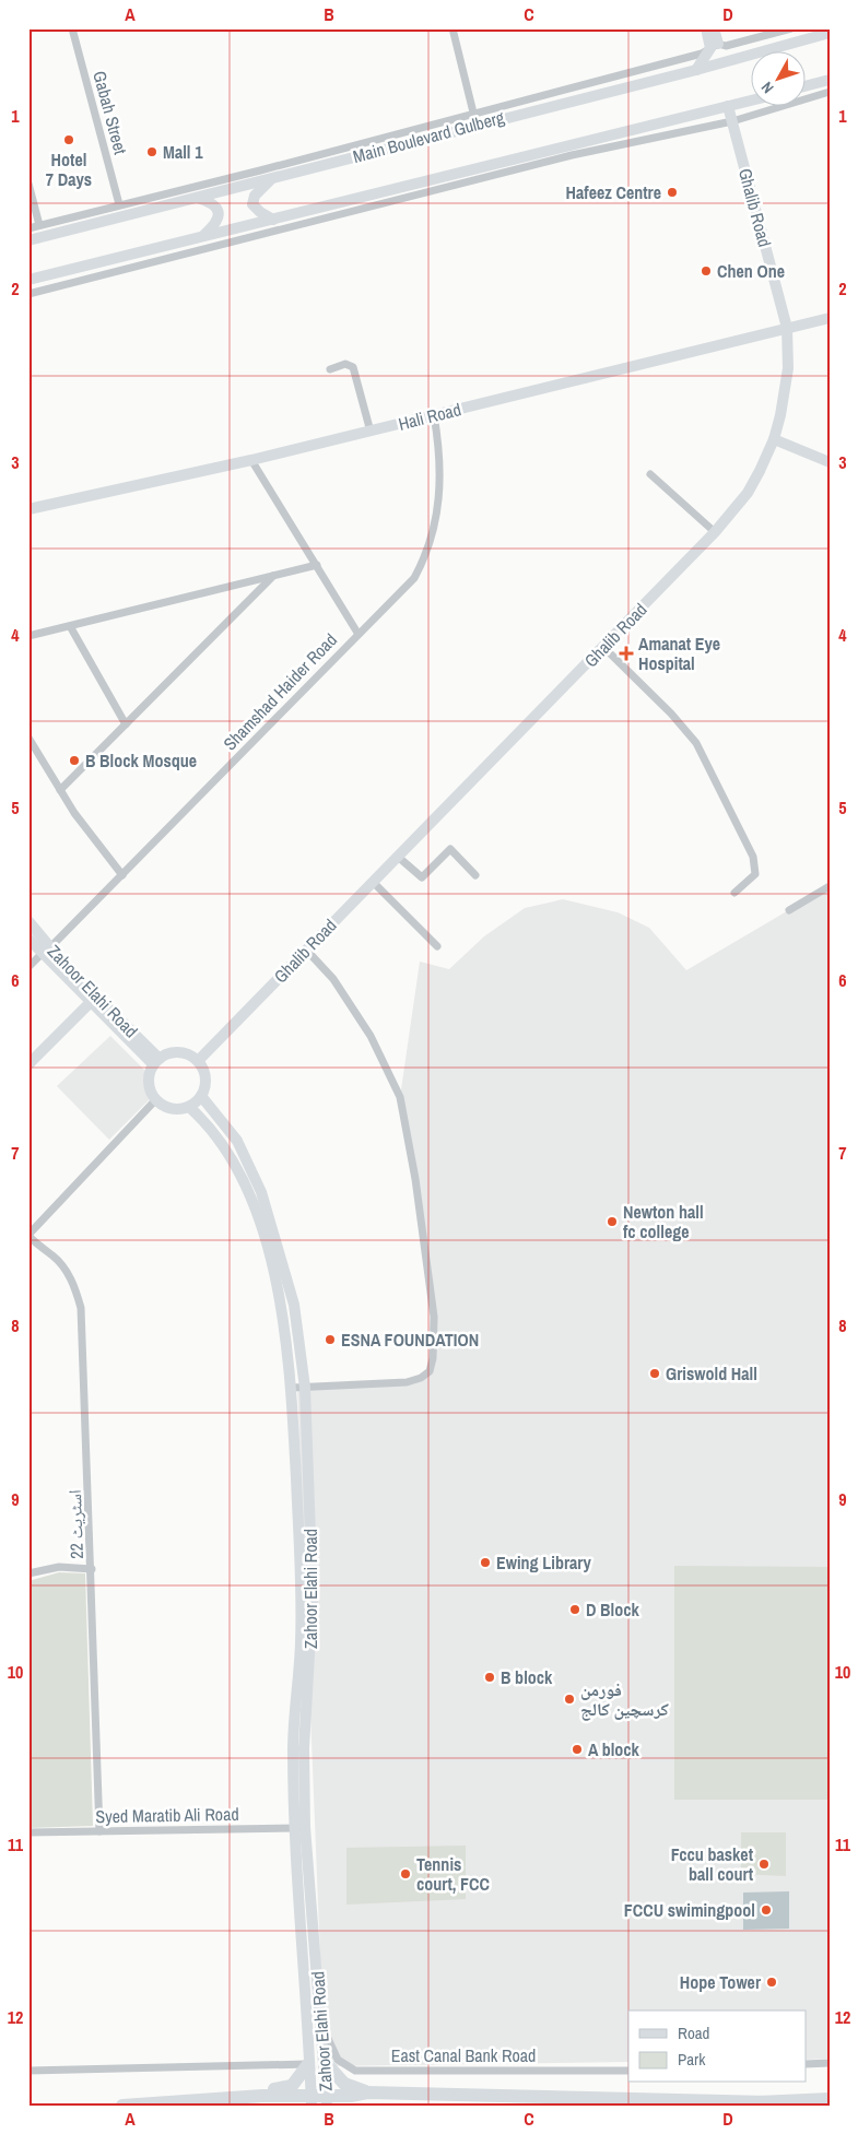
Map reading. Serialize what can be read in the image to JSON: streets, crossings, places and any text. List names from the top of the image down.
{
  "streets": {
    "main road": [
      "Main Boulevard Gulberg",
      "Ghalib Road",
      "Hali Road",
      "Zahoor Elahi Road"
    ],
    "street": [
      "Gabah Street",
      "Shamshad Haider Road",
      "اسٹریٹ 22",
      "Syed Maratib Ali Road",
      "East Canal Bank Road"
    ]
  },
  "crossings": [
    ["Ghalib Road", "Hali Road"],
    ["Ghalib Road", "Zahoor Elahi Road"],
    ["Hali Road", "Shamshad Haider Road"],
    ["Shamshad Haider Road", "Zahoor Elahi Road"],
    ["Zahoor Elahi Road", "Syed Maratib Ali Road"],
    ["Zahoor Elahi Road", "East Canal Bank Road"],
    ["اسٹریٹ 22", "Syed Maratib Ali Road"]
  ],
  "places": {
    "other": [
      "Hotel 7 Days",
      "Mall 1",
      "Hafeez Centre",
      "Chen One",
      "B Block Mosque",
      "Newton hall fc college",
      "ESNA FOUNDATION",
      "Griswold Hall",
      "Ewing Library",
      "D Block",
      "B block",
      "فورمن کرسچین کالج",
      "A block",
      "Fccu basket ball court",
      "Tennis court, FCC",
      "FCCU swimingpool",
      "Hope Tower"
    ],
    "health": ["Amanat Eye Hospital"]
  },
  "legend": ["Road", "Park"],
  "north": "bottom left",
  "grid": {
    "columns": [
      "A",
      "B",
      "C",
      "D"
    ],
    "rows": [
      "1",
      "2",
      "3",
      "4",
      "5",
      "6",
      "7",
      "8",
      "9",
      "10",
      "11",
      "12"
    ]
  }
}
